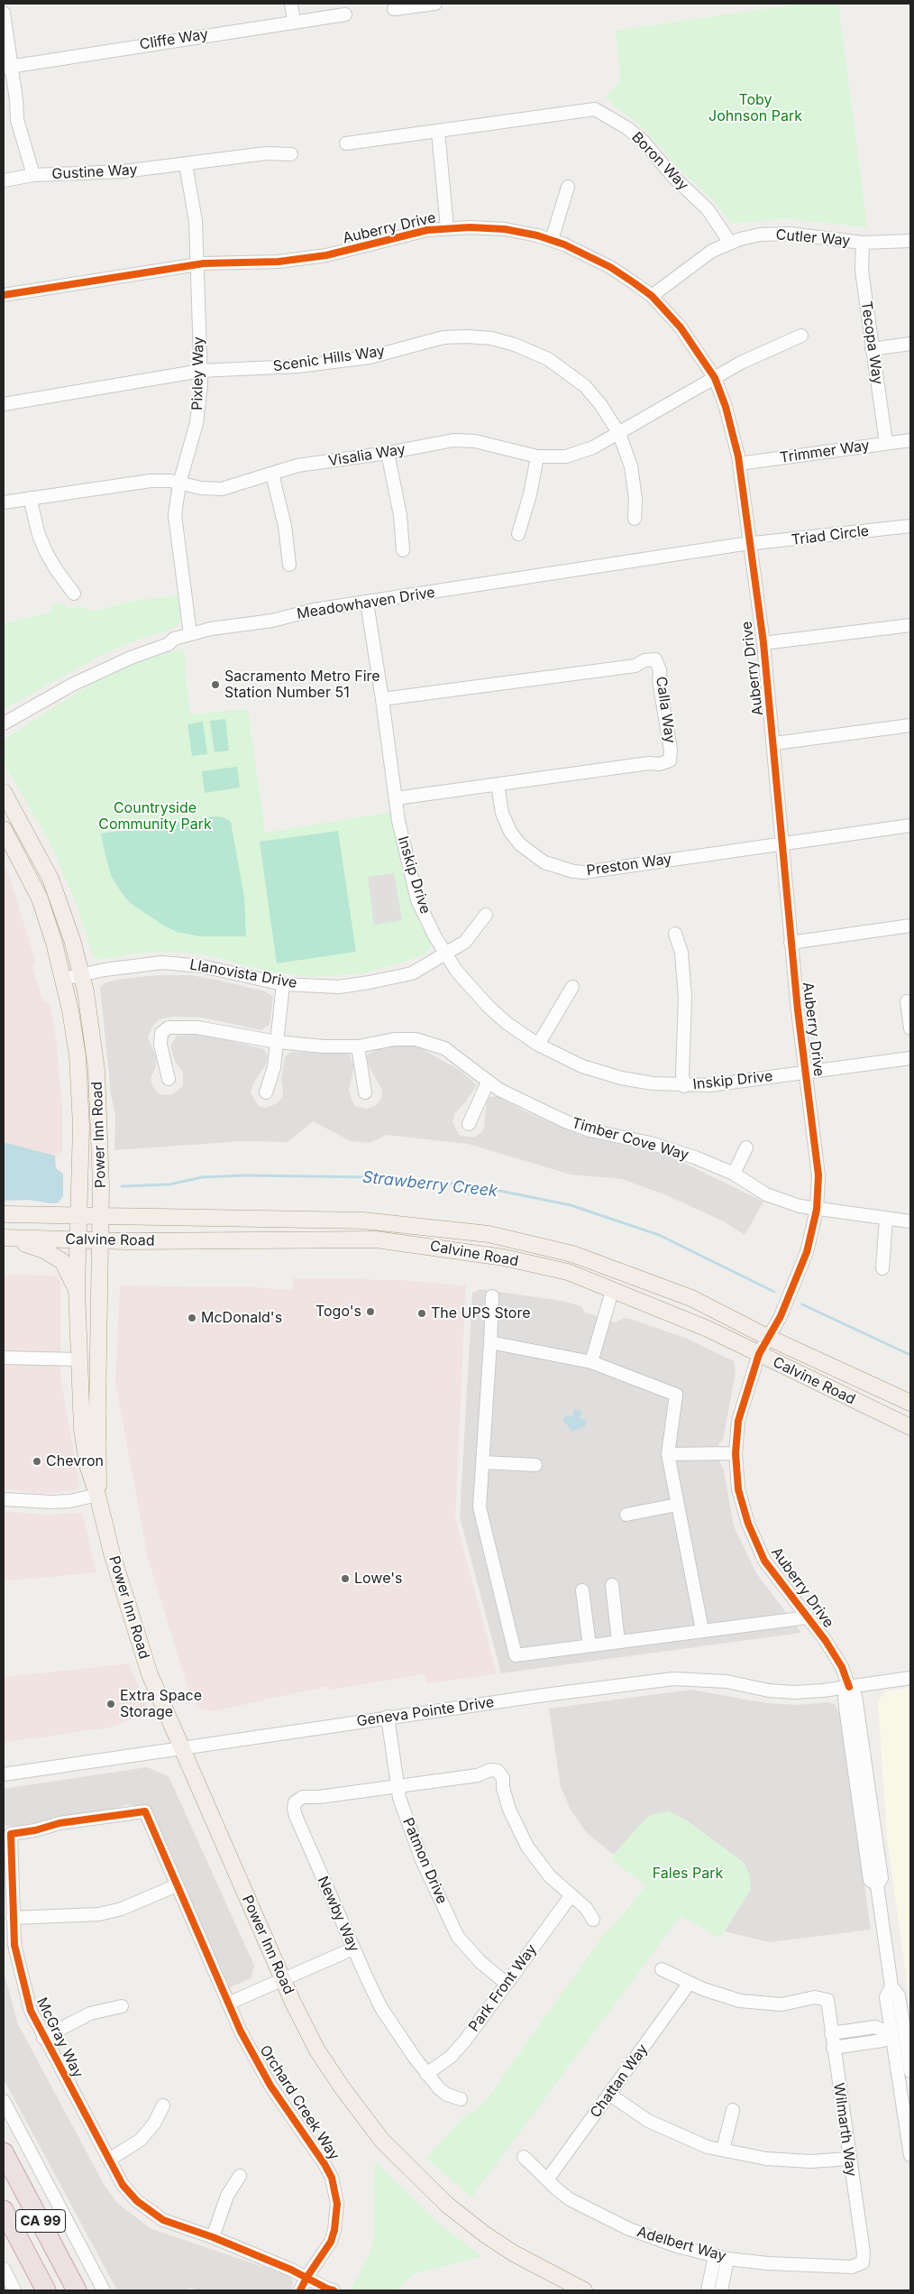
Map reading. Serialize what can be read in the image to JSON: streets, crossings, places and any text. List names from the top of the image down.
{
  "streets": {
    "highway": ["CA 99"],
    "main road": ["Power Inn Road", "Calvine Road"],
    "street": [
      "Cliffe Way",
      "Boron Way",
      "Gustine Way",
      "Auberry Drive",
      "Cutler Way",
      "Tecopa Way",
      "Scenic Hills Way",
      "Pixley Way",
      "Trimmer Way",
      "Visalia Way",
      "Triad Circle",
      "Meadowhaven Drive",
      "Calla Way",
      "Preston Way",
      "Inskip Drive",
      "Llanovista Drive",
      "Timber Cove Way",
      "Geneva Pointe Drive",
      "Patmon Drive",
      "Newby Way",
      "Park Front Way",
      "McGray Way",
      "Chattan Way",
      "Orchard Creek Way",
      "Wilmarth Way",
      "Adelbert Way"
    ]
  },
  "crossings": [
    ["Boron Way", "Cutler Way"],
    ["Gustine Way", "Pixley Way"],
    ["Auberry Drive", "Cutler Way"],
    ["Auberry Drive", "Pixley Way"],
    ["Auberry Drive", "Trimmer Way"],
    ["Auberry Drive", "Visalia Way"],
    ["Auberry Drive", "Triad Circle"],
    ["Auberry Drive", "Meadowhaven Drive"],
    ["Auberry Drive", "Preston Way"],
    ["Auberry Drive", "Inskip Drive"],
    ["Auberry Drive", "Timber Cove Way"],
    ["Auberry Drive", "Calvine Road"],
    ["Auberry Drive", "Geneva Pointe Drive"],
    ["Cutler Way", "Tecopa Way"],
    ["Tecopa Way", "Trimmer Way"],
    ["Scenic Hills Way", "Pixley Way"],
    ["Scenic Hills Way", "Visalia Way"],
    ["Pixley Way", "Visalia Way"],
    ["Pixley Way", "Meadowhaven Drive"],
    ["Triad Circle", "Meadowhaven Drive"],
    ["Meadowhaven Drive", "Inskip Drive"],
    ["Calla Way", "Preston Way"],
    ["Calla Way", "Inskip Drive"],
    ["Inskip Drive", "Llanovista Drive"],
    ["Llanovista Drive", "Power Inn Road"],
    ["Power Inn Road", "Calvine Road"],
    ["Power Inn Road", "Geneva Pointe Drive"],
    ["Geneva Pointe Drive", "Patmon Drive"],
    ["Patmon Drive", "Newby Way"],
    ["Patmon Drive", "Park Front Way"],
    ["Newby Way", "Park Front Way"],
    ["McGray Way", "Orchard Creek Way"],
    ["Chattan Way", "Wilmarth Way"],
    ["Chattan Way", "Adelbert Way"],
    ["Wilmarth Way", "Adelbert Way"]
  ],
  "water": ["Strawberry Creek"],
  "parks": ["Toby Johnson Park", "Countryside Community Park", "Fales Park"],
  "places": [
    "Sacramento Metro Fire Station Number 51",
    "Togo's",
    "The UPS Store",
    "McDonald's",
    "Chevron",
    "Lowe's",
    "Extra Space Storage"
  ]
}
